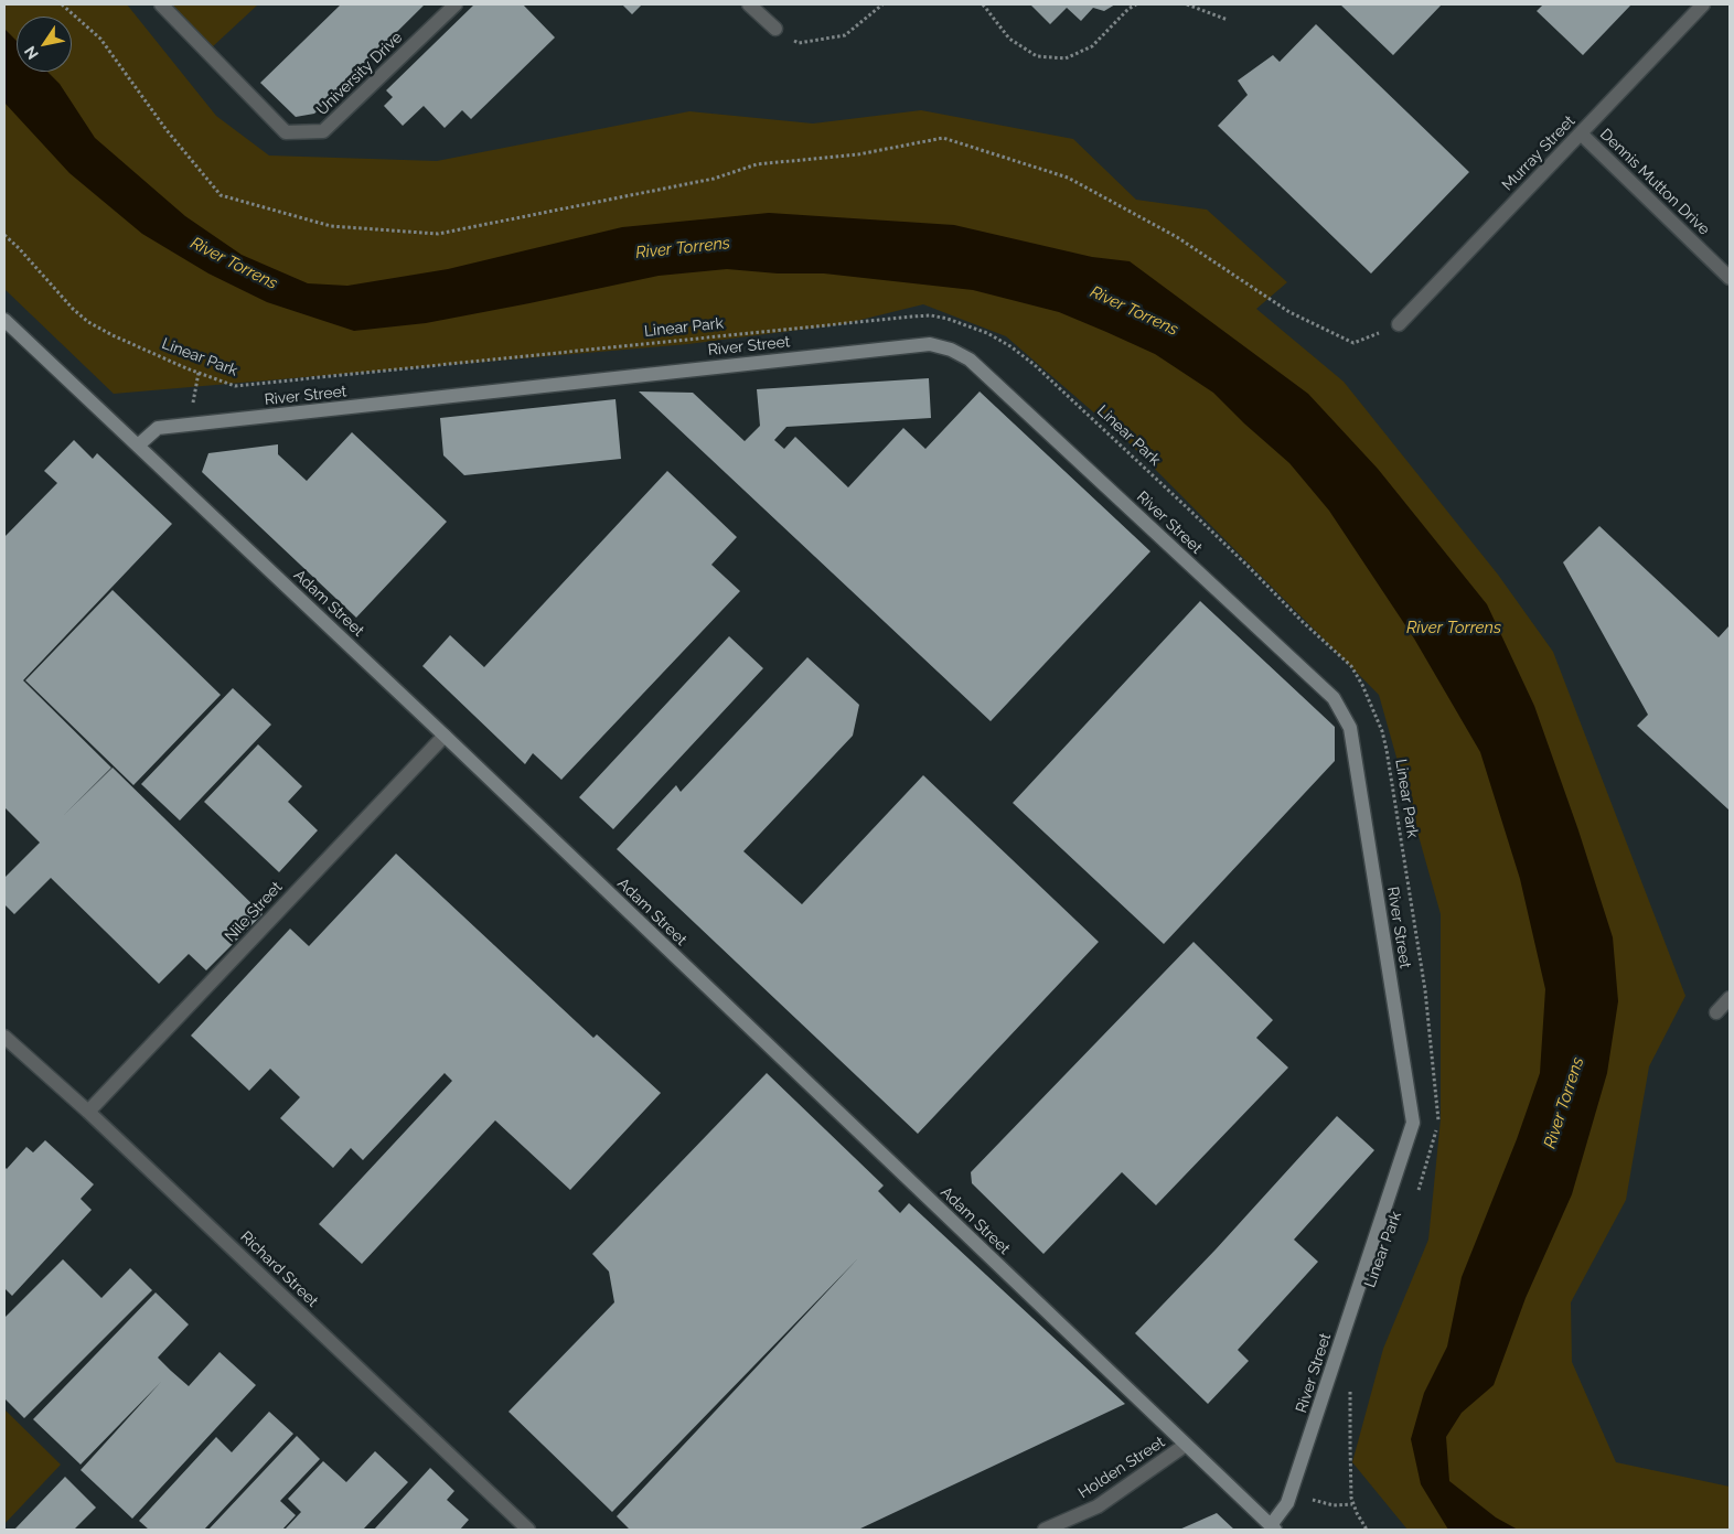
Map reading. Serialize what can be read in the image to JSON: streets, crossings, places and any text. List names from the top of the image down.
{
  "streets": {
    "street": [
      "University Drive",
      "Murray Street",
      "Dennis Mutton Drive",
      "River Street",
      "Adam Street",
      "Nile Street",
      "Richard Street",
      "Holden Street"
    ],
    "path": ["Linear Park"]
  },
  "crossings": [
    ["Murray Street", "Dennis Mutton Drive"],
    ["River Street", "Adam Street"],
    ["Adam Street", "Nile Street"],
    ["Adam Street", "Holden Street"],
    ["Nile Street", "Richard Street"]
  ],
  "water": ["River Torrens"],
  "north": "bottom left"
}
